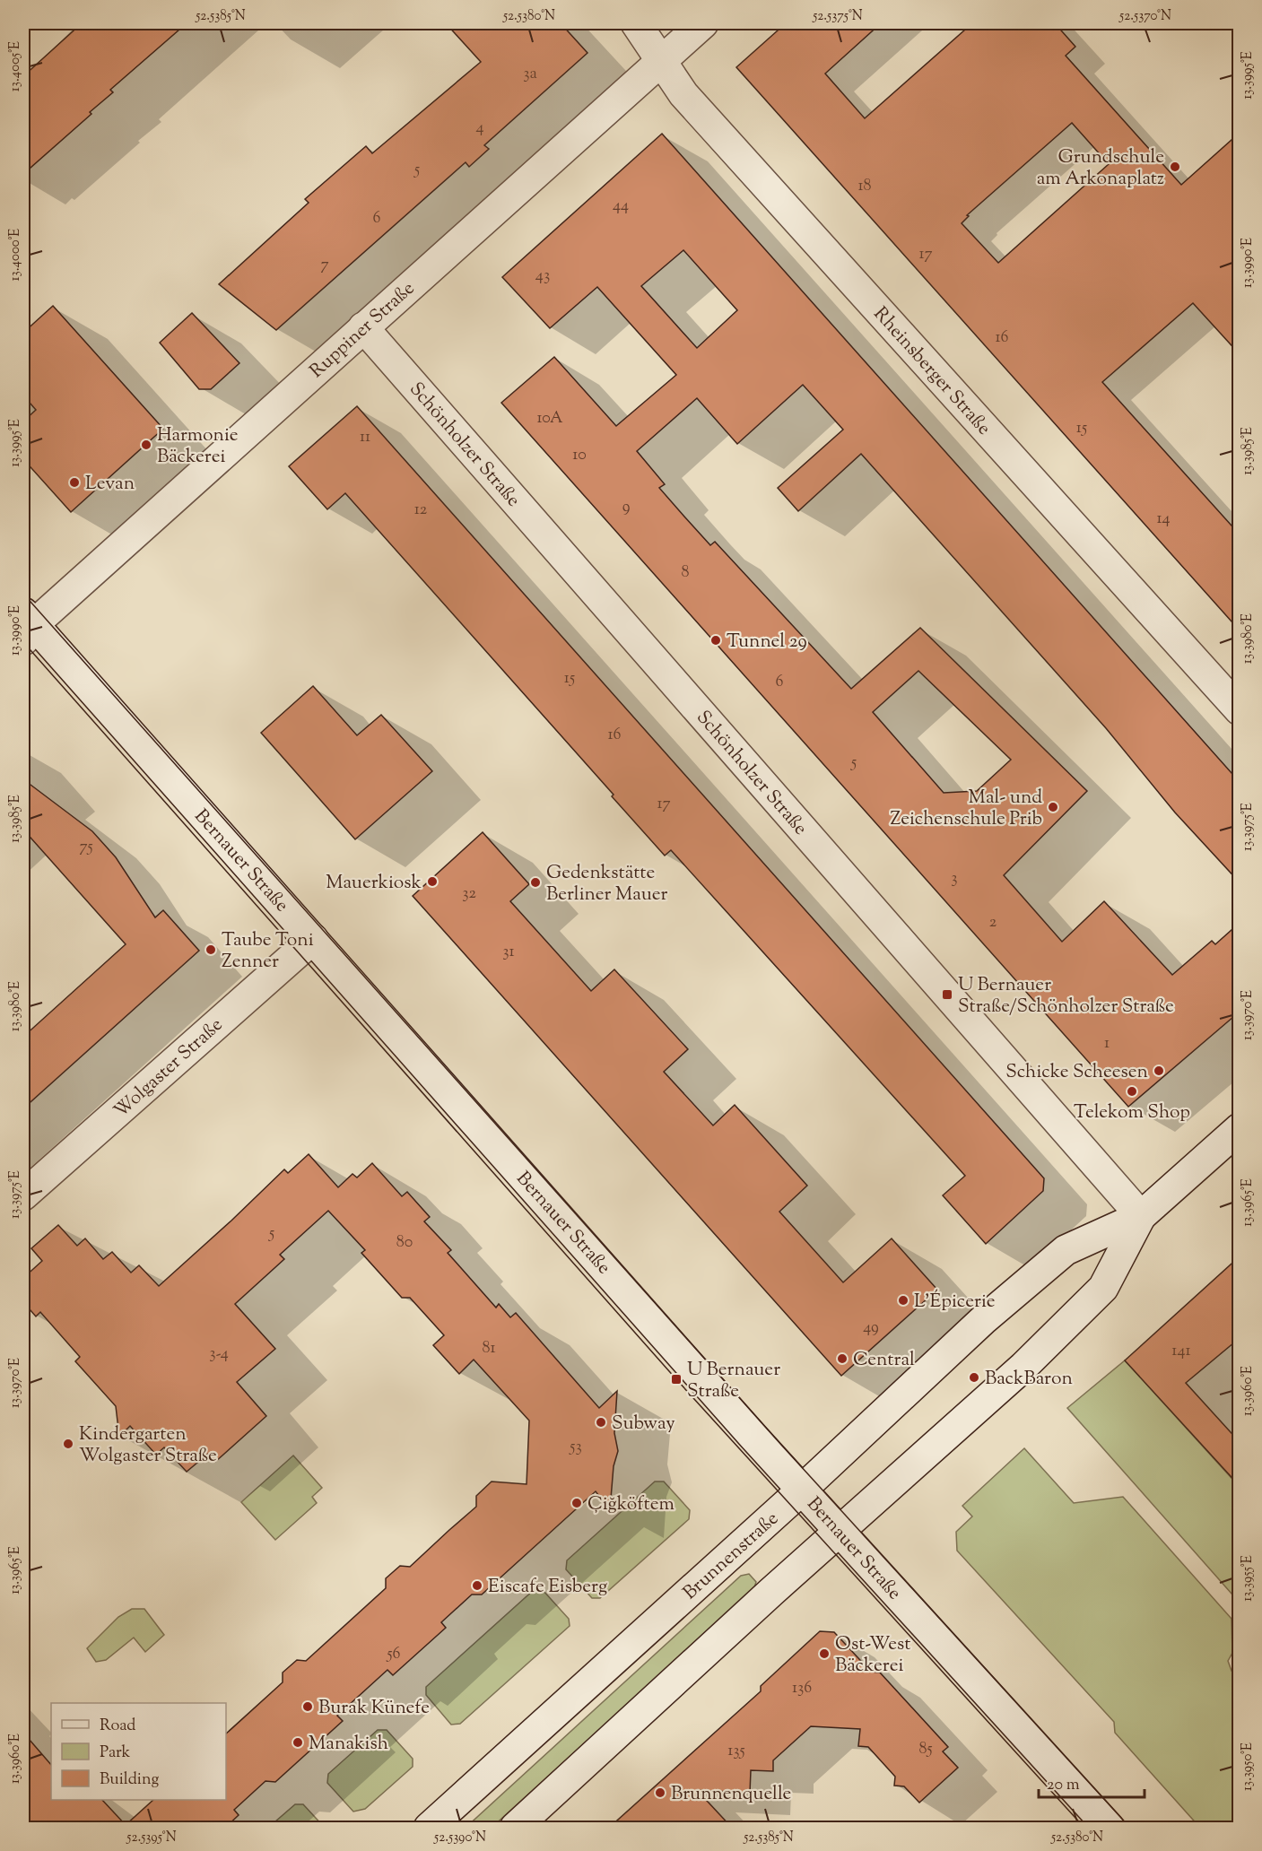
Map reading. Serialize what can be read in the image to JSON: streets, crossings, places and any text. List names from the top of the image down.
{
  "streets": {
    "main road": [
      "Ruppiner Straße",
      "Rheinsberger Straße",
      "Schönholzer Straße",
      "Bernauer Straße",
      "Wolgaster Straße",
      "Brunnenstraße"
    ]
  },
  "crossings": [
    ["Ruppiner Straße", "Rheinsberger Straße"],
    ["Ruppiner Straße", "Schönholzer Straße"],
    ["Ruppiner Straße", "Bernauer Straße"],
    ["Schönholzer Straße", "Brunnenstraße"],
    ["Bernauer Straße", "Wolgaster Straße"],
    ["Bernauer Straße", "Brunnenstraße"]
  ],
  "places": {
    "other": [
      "Grundschule am Arkonaplatz",
      "Harmonie Bäckerei",
      "Levan",
      "Tunnel 29",
      "Mal- und Zeichenschule Prib",
      "Mauerkiosk",
      "Gedenkstätte Berliner Mauer",
      "Taube Toni Zenner",
      "Schicke Scheesen",
      "Telekom Shop",
      "L’Épicerie",
      "Central",
      "BackBaron",
      "Subway",
      "Kindergarten Wolgaster Straße",
      "Çiğköftem",
      "Eiscafe Eisberg",
      "Ost-West Bäckerei",
      "Burak Künefe",
      "Manakish",
      "Brunnenquelle"
    ],
    "transit": ["U Bernauer Straße/Schönholzer Straße", "U Bernauer Straße"]
  },
  "house_numbers": [
    "3a",
    "4",
    "5",
    "18",
    "44",
    "6",
    "17",
    "7",
    "43",
    "16",
    "10A",
    "15",
    "11",
    "10",
    "9",
    "12",
    "14",
    "8",
    "15",
    "6",
    "16",
    "5",
    "17",
    "75",
    "3",
    "32",
    "2",
    "31",
    "1",
    "5",
    "80",
    "49",
    "81",
    "141",
    "3-4",
    "53",
    "56",
    "136",
    "85",
    "135"
  ],
  "legend": ["Road", "Park", "Building"],
  "scale_bar": "20 m",
  "coordinates": [
    "52.5385°N",
    "52.5380°N",
    "52.5375°N",
    "52.5370°N",
    "13.4005°E",
    "13.3995°E",
    "13.4000°E",
    "13.3990°E",
    "13.3985°E",
    "13.3980°E",
    "13.3975°E",
    "13.3970°E",
    "13.3965°E",
    "13.3960°E",
    "13.3955°E",
    "13.3950°E",
    "52.5395°N",
    "52.5390°N"
  ]
}
